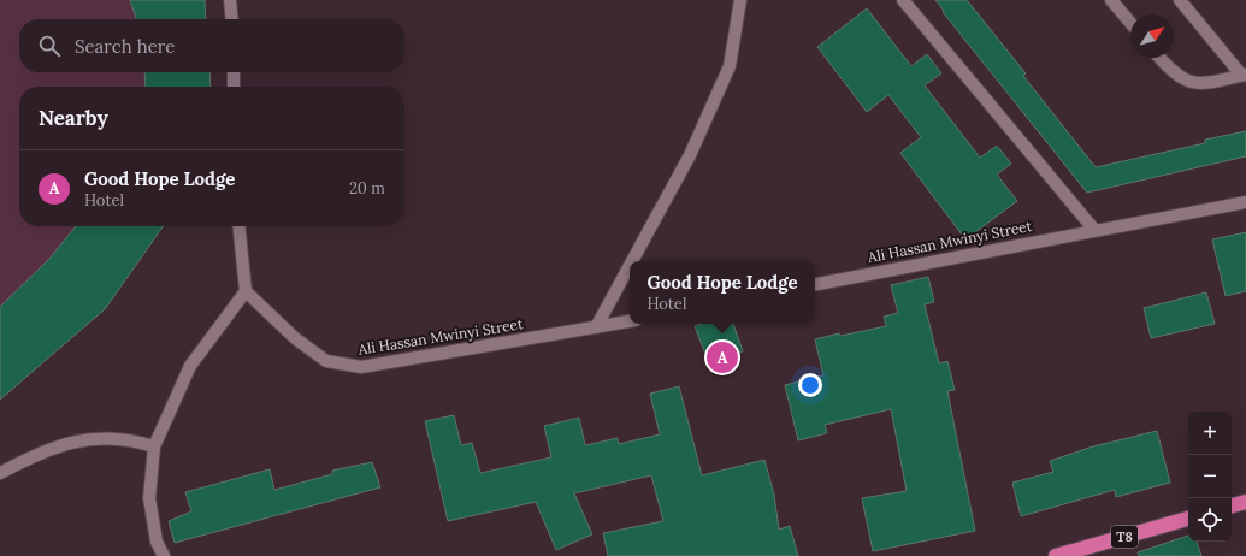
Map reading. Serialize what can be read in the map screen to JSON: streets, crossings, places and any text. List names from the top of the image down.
{
  "streets": {
    "highway": ["T8"],
    "lane": ["Ali Hassan Mwinyi Street"]
  },
  "north": "top right",
  "page": {
    "search": "Search here",
    "heading": "Nearby",
    "list": [
      {
        "mark": "A",
        "name": "Good Hope Lodge",
        "note": "Hotel",
        "value": "20 m"
      }
    ],
    "popup": ["Good Hope Lodge", "Hotel"],
    "pins": "A",
    "map_buttons": ["+", "−"]
  }
}
